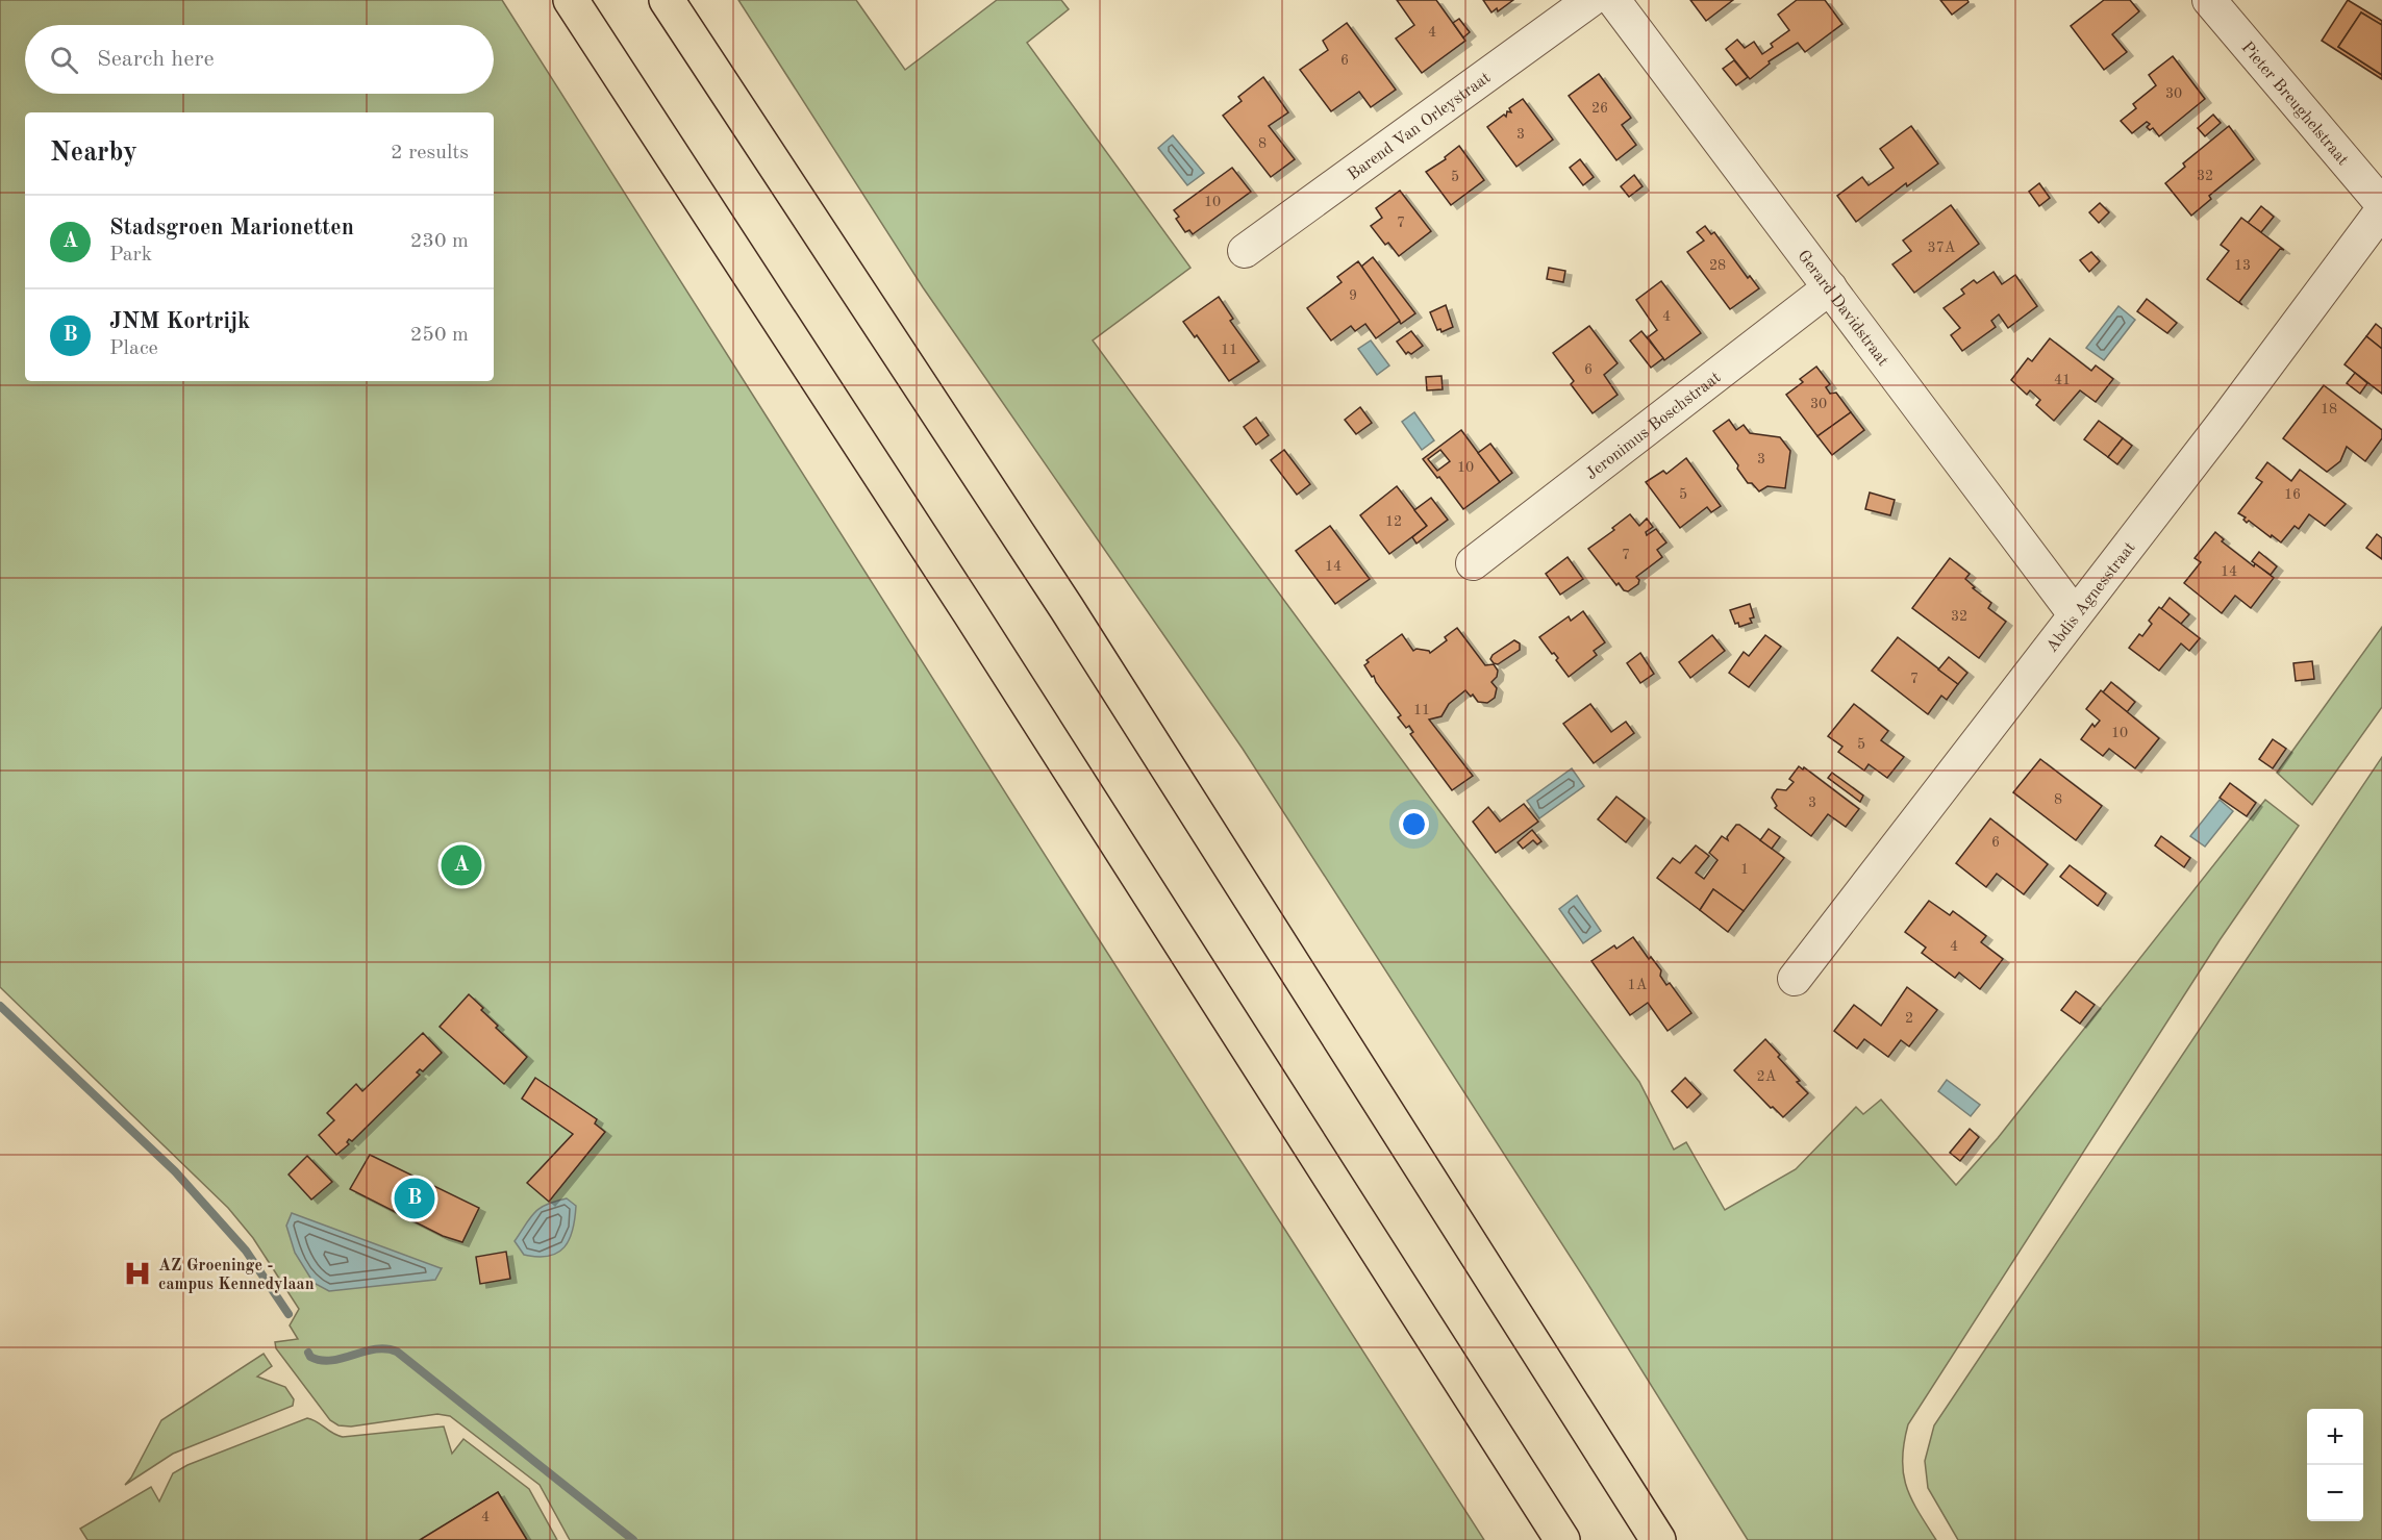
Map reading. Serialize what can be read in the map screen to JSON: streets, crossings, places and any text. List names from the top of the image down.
{
  "streets": {
    "street": [
      "Pieter Breughelstraat",
      "Barend Van Orleystraat",
      "Gerard Davidstraat",
      "Jeronimus Boschstraat",
      "Abdis Agnesstraat"
    ]
  },
  "crossings": [
    ["Gerard Davidstraat", "Jeronimus Boschstraat"],
    ["Gerard Davidstraat", "Abdis Agnesstraat"]
  ],
  "places": {
    "hospital": ["AZ Groeninge - campus Kennedylaan"]
  },
  "house_numbers": [
    "4",
    "6",
    "30",
    "26",
    "3",
    "8",
    "32",
    "5",
    "10",
    "7",
    "37A",
    "28",
    "13",
    "9",
    "4",
    "11",
    "6",
    "41",
    "30",
    "18",
    "3",
    "10",
    "5",
    "16",
    "12",
    "7",
    "14",
    "14",
    "32",
    "7",
    "11",
    "10",
    "5",
    "8",
    "3",
    "6",
    "1",
    "4",
    "1A",
    "2",
    "2A",
    "4"
  ],
  "page": {
    "search": "Search here",
    "heading": ["Nearby", "2 results"],
    "list": [
      {
        "mark": "A",
        "name": "Stadsgroen Marionetten",
        "note": "Park",
        "value": "230 m"
      },
      {
        "mark": "B",
        "name": "JNM Kortrijk",
        "note": "Place",
        "value": "250 m"
      }
    ],
    "pins": ["A", "B"],
    "map_buttons": ["+", "−"]
  }
}
